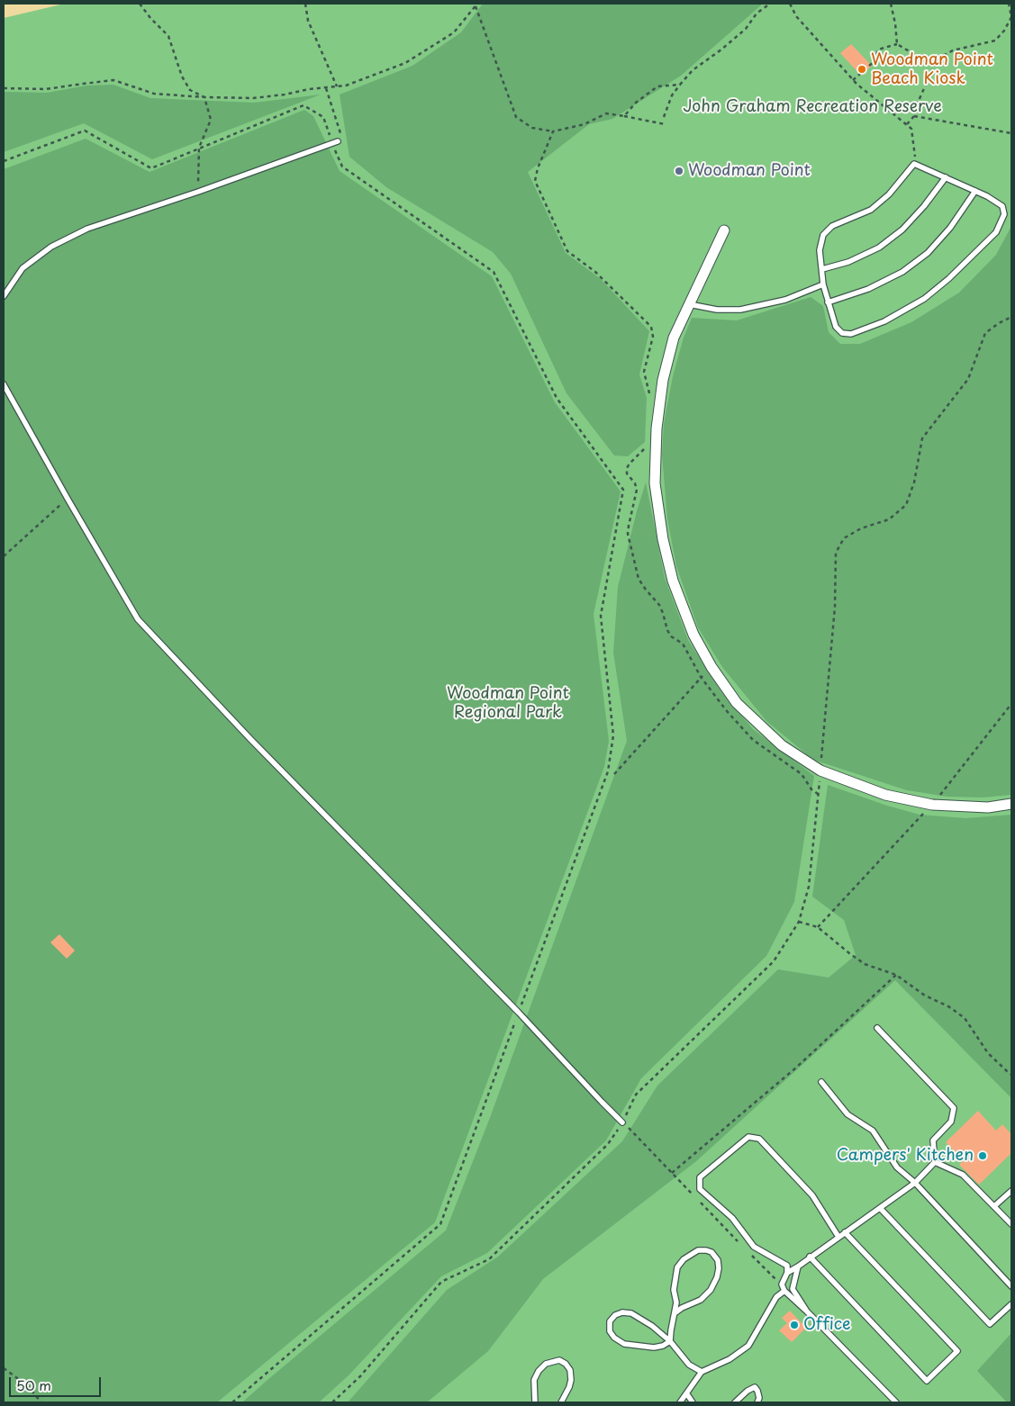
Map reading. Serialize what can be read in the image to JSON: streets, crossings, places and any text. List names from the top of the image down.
{
  "parks": ["John Graham Recreation Reserve", "Woodman Point Regional Park"],
  "places": [
    "Woodman Point Beach Kiosk",
    "Woodman Point",
    "Campers' Kitchen",
    "Office"
  ],
  "scale_bar": "50 m"
}
